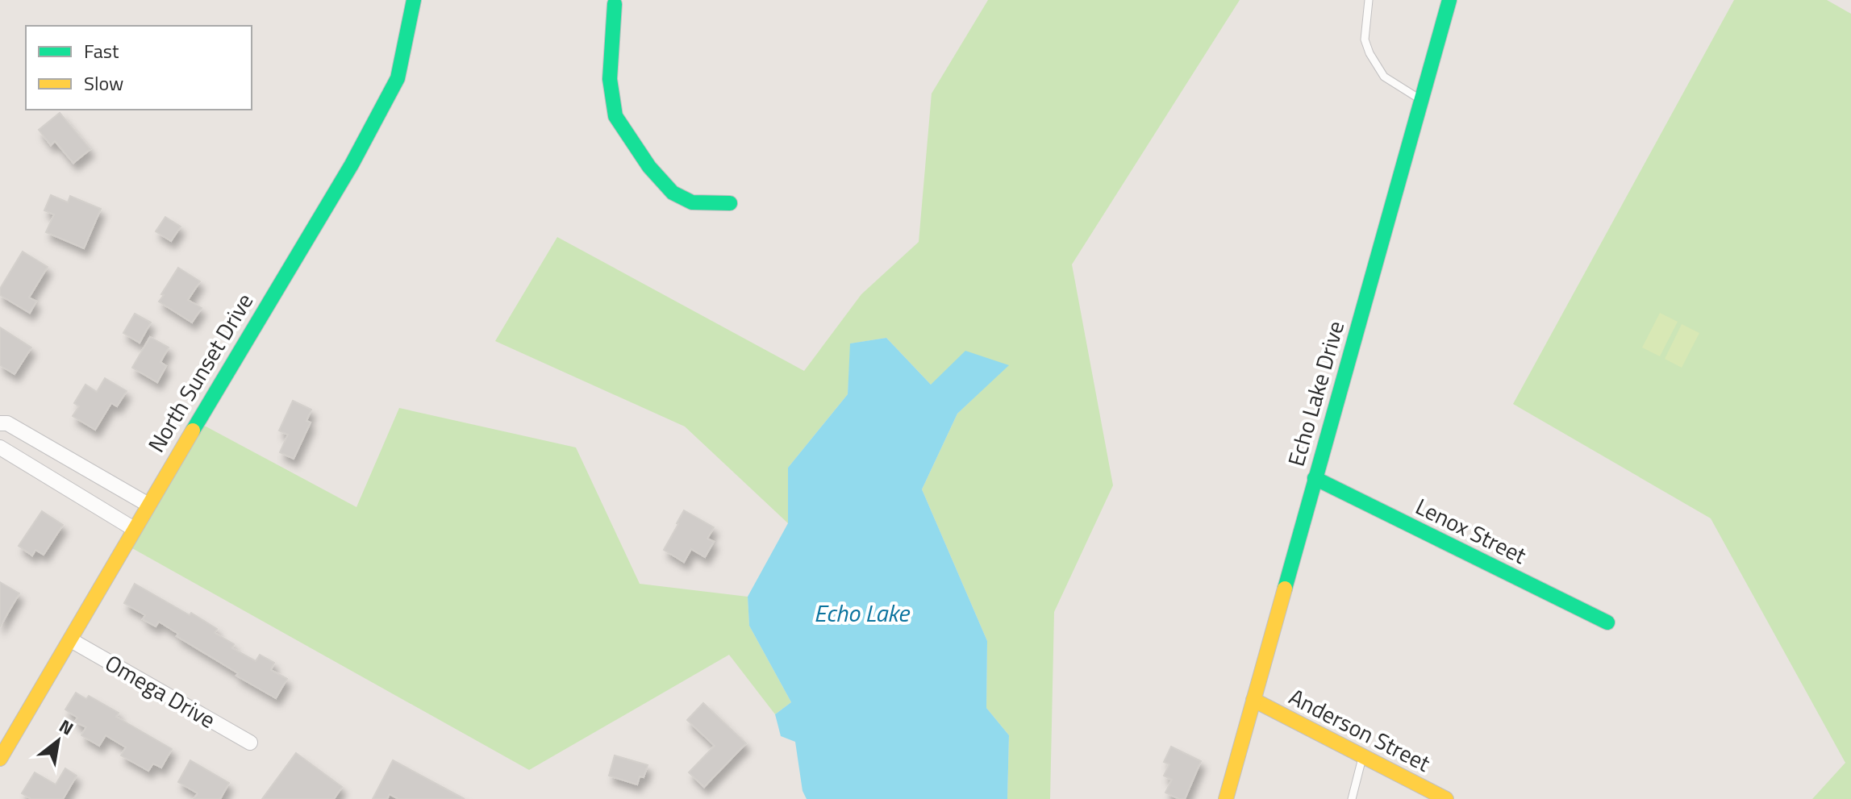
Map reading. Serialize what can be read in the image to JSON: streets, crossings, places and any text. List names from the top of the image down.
{
  "streets": {
    "street": [
      "North Sunset Drive",
      "Echo Lake Drive",
      "Lenox Street",
      "Omega Drive",
      "Anderson Street"
    ]
  },
  "crossings": [
    ["North Sunset Drive", "Omega Drive"],
    ["Echo Lake Drive", "Lenox Street"],
    ["Echo Lake Drive", "Anderson Street"]
  ],
  "water": ["Echo Lake"],
  "legend": ["Fast", "Slow"],
  "north": "top right"
}
